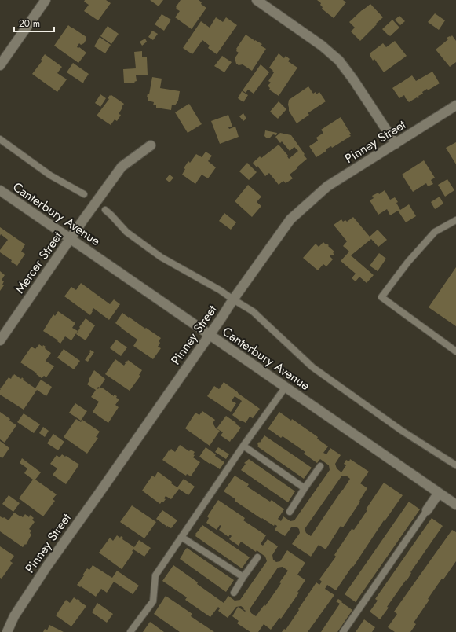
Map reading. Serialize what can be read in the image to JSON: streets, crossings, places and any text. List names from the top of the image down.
{
  "streets": {
    "street": ["Pinney Street", "Canterbury Avenue", "Mercer Street"]
  },
  "crossings": [
    ["Pinney Street", "Canterbury Avenue"],
    ["Canterbury Avenue", "Mercer Street"]
  ],
  "scale_bar": "20 m"
}
